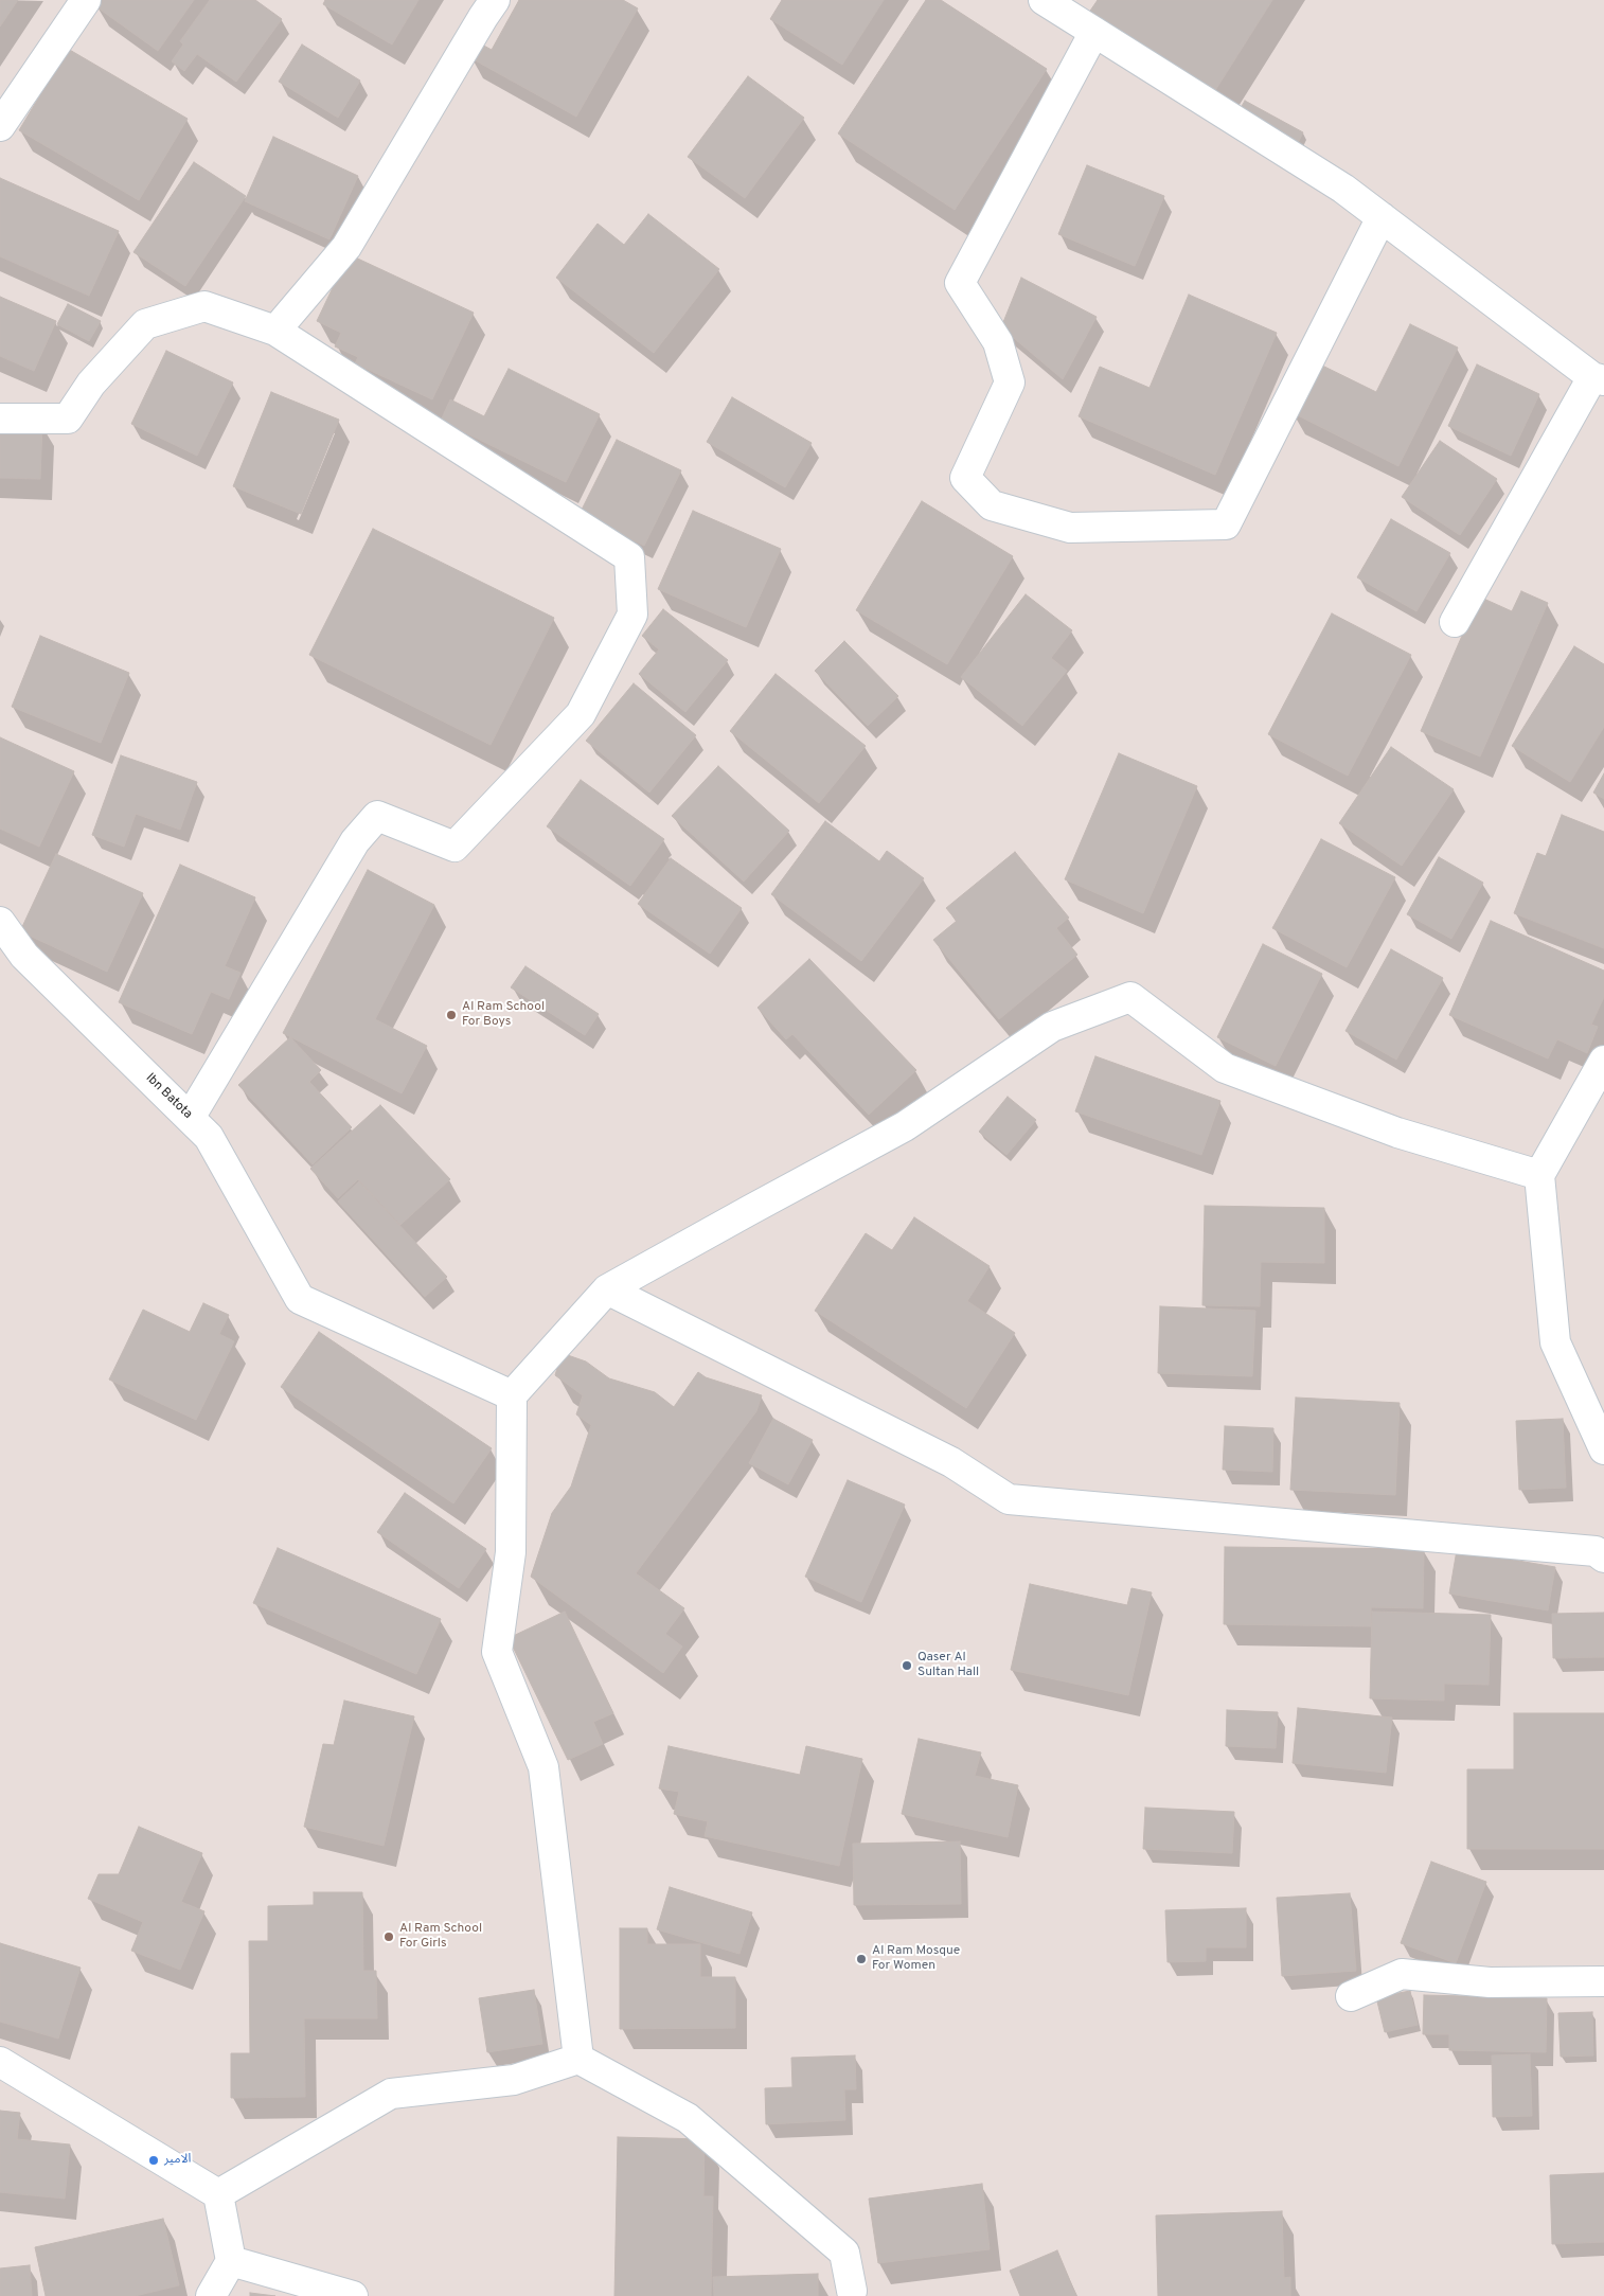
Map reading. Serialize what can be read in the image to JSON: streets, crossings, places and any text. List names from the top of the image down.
{
  "streets": {
    "street": ["Ibn Batota"]
  },
  "places": [
    "Al Ram School For Boys",
    "Qaser Al Sultan Hall",
    "Al Ram School For Girls",
    "Al Ram Mosque For Women",
    "الامير"
  ]
}
